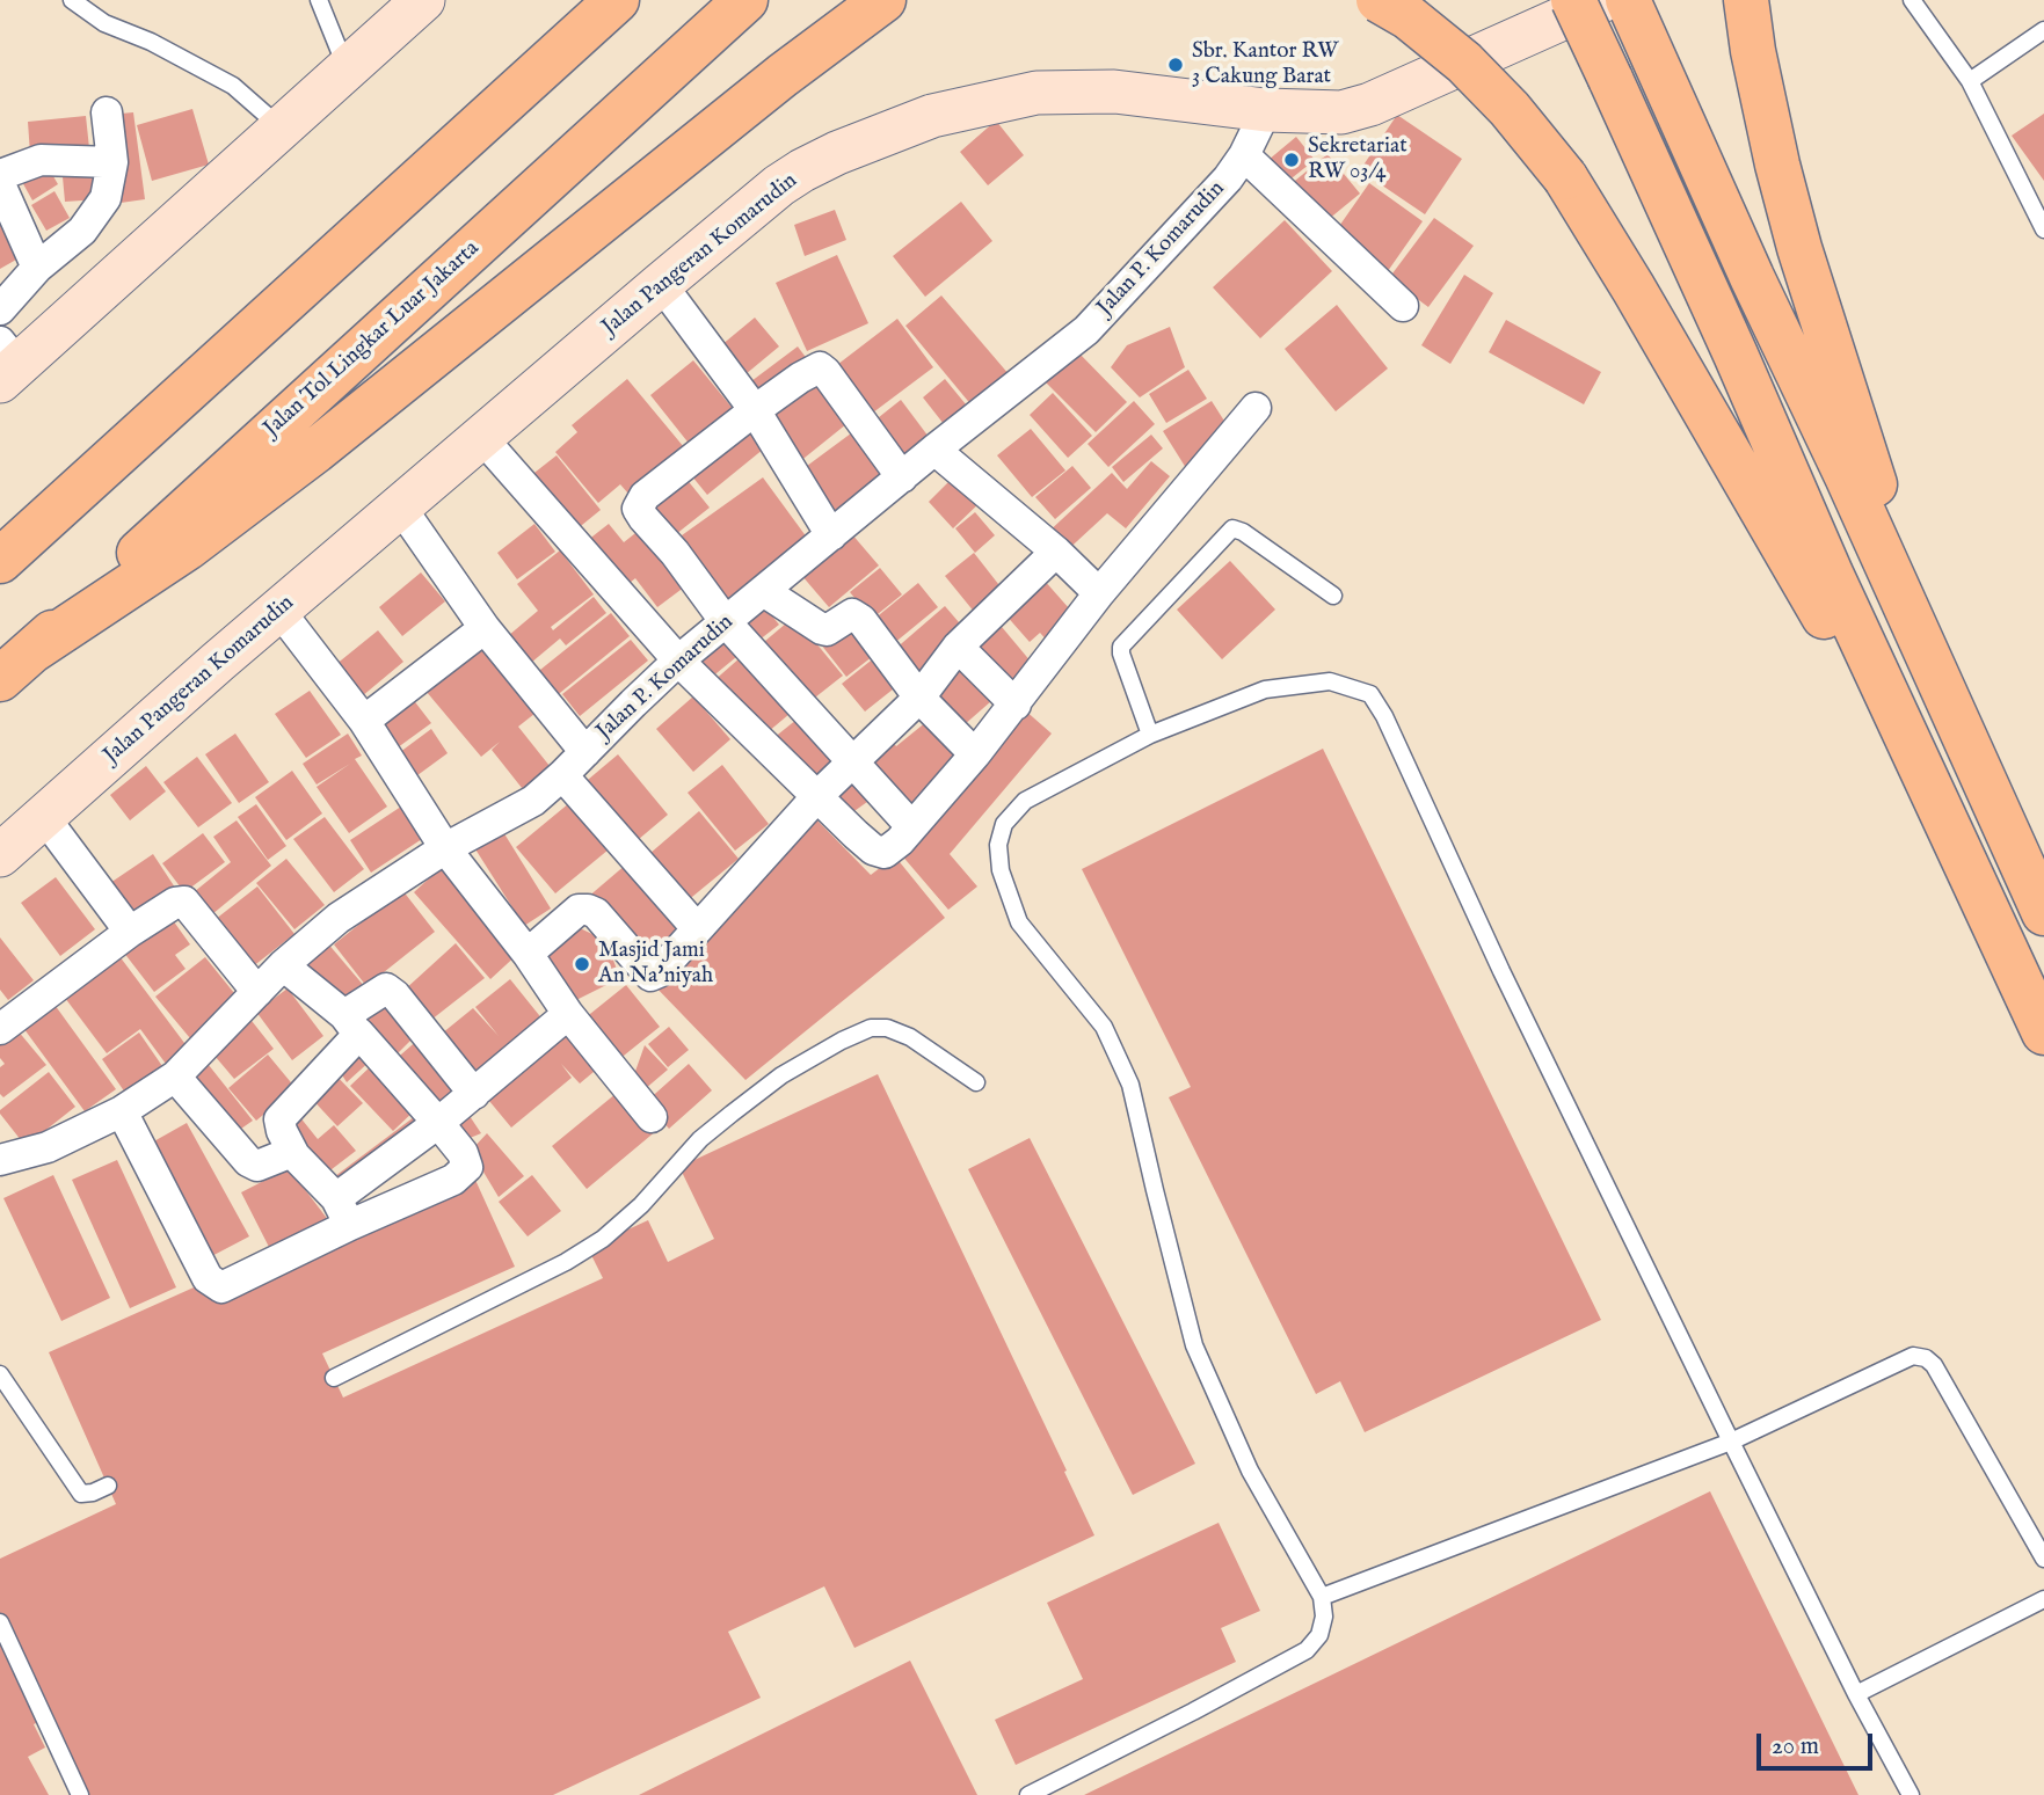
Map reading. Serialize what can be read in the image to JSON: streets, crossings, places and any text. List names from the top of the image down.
{
  "streets": {
    "highway": ["Jalan Tol Lingkar Luar Jakarta"],
    "street": ["Jalan P. Komarudin", "Jalan Pangeran Komarudin"]
  },
  "crossings": [
    ["Jalan P. Komarudin", "Jalan Pangeran Komarudin"]
  ],
  "places": ["Sbr. Kantor RW 3 Cakung Barat", "Sekretariat RW 03/4", "Masjid Jami An Na'niyah"],
  "scale_bar": "20 m"
}
